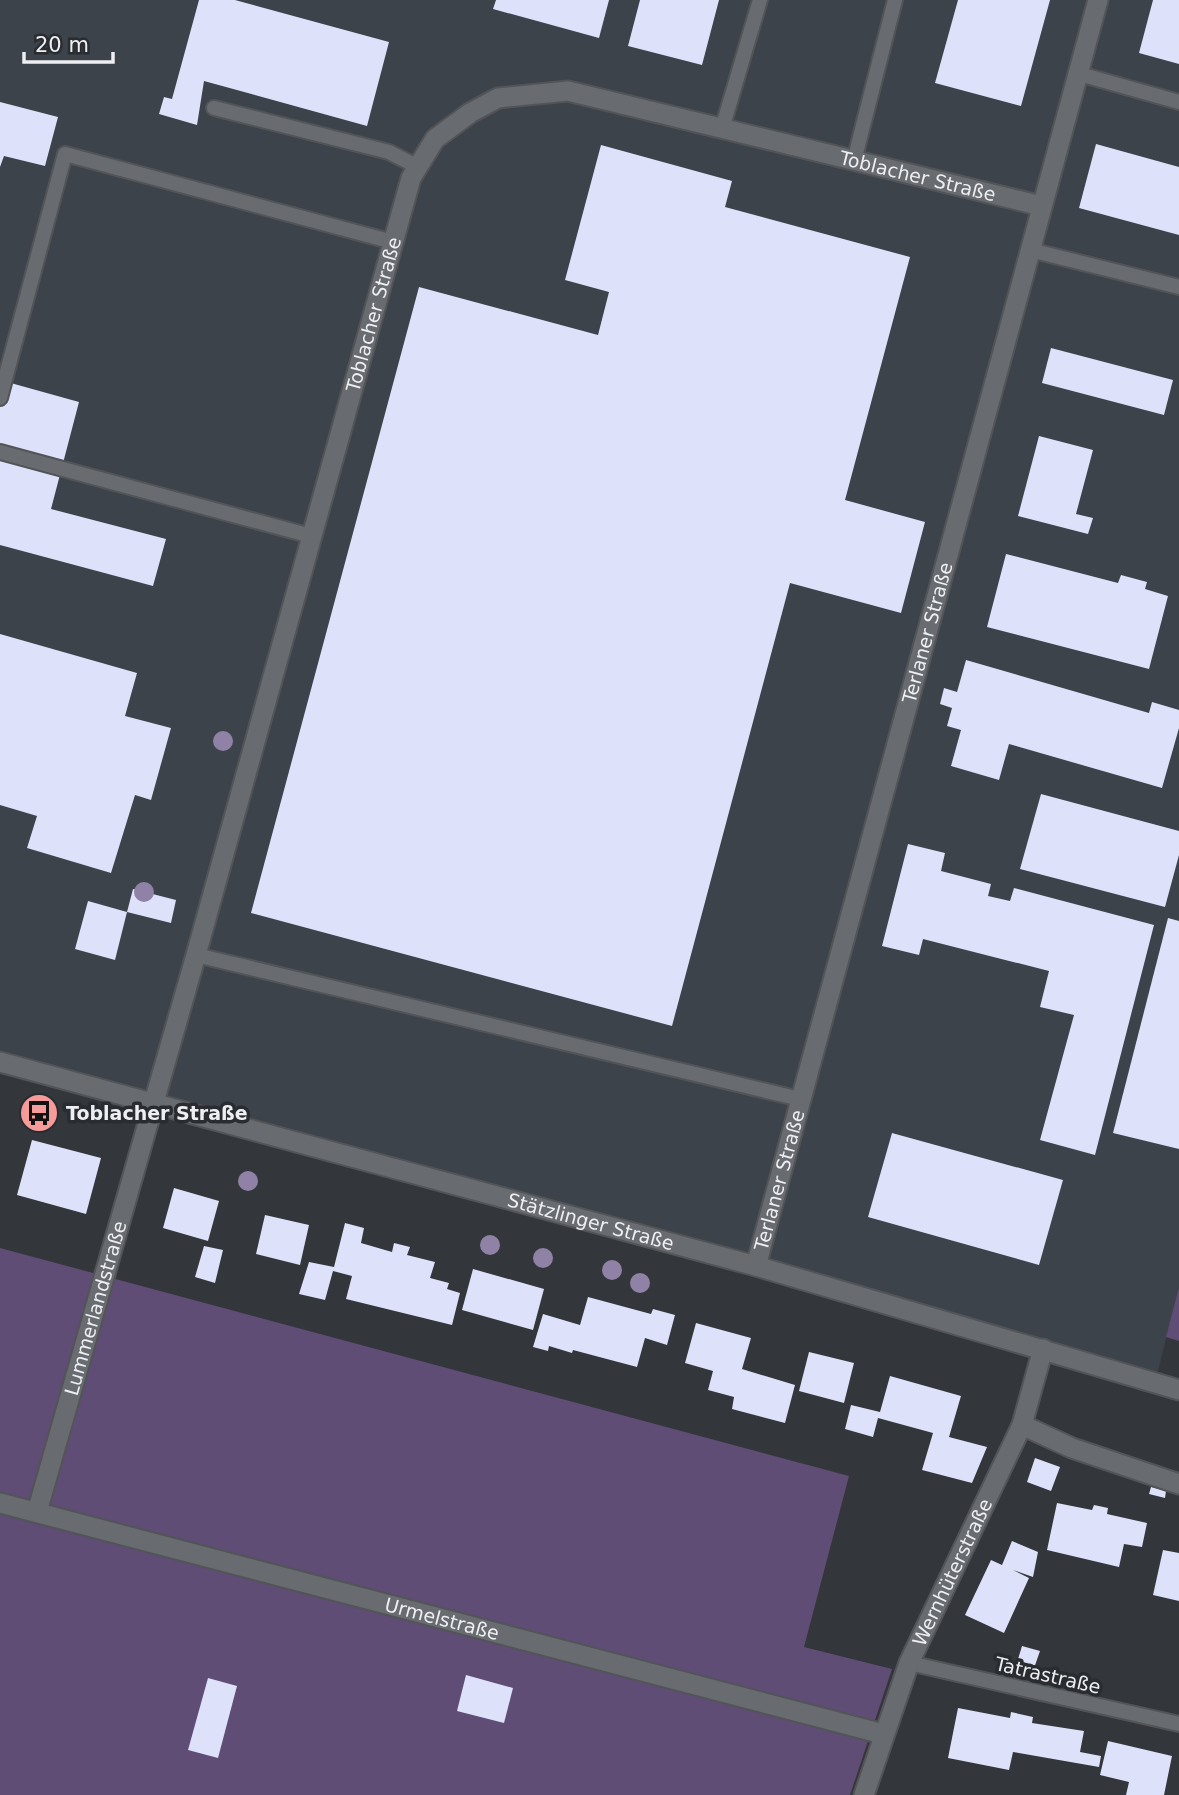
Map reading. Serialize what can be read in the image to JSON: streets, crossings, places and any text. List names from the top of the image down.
{
  "streets": {
    "street": [
      "Toblacher Straße",
      "Terlaner Straße",
      "Stätzlinger Straße",
      "Lummerlandstraße",
      "Wernhüterstraße",
      "Urmelstraße"
    ],
    "lane": ["Tatrastraße"]
  },
  "crossings": [
    ["Toblacher Straße", "Terlaner Straße"],
    ["Toblacher Straße", "Stätzlinger Straße"],
    ["Toblacher Straße", "Lummerlandstraße"],
    ["Terlaner Straße", "Stätzlinger Straße"],
    ["Stätzlinger Straße", "Lummerlandstraße"],
    ["Stätzlinger Straße", "Wernhüterstraße"],
    ["Lummerlandstraße", "Urmelstraße"],
    ["Wernhüterstraße", "Urmelstraße"],
    ["Wernhüterstraße", "Tatrastraße"]
  ],
  "places": {
    "bus stop": ["Toblacher Straße"]
  },
  "scale_bar": "20 m"
}
